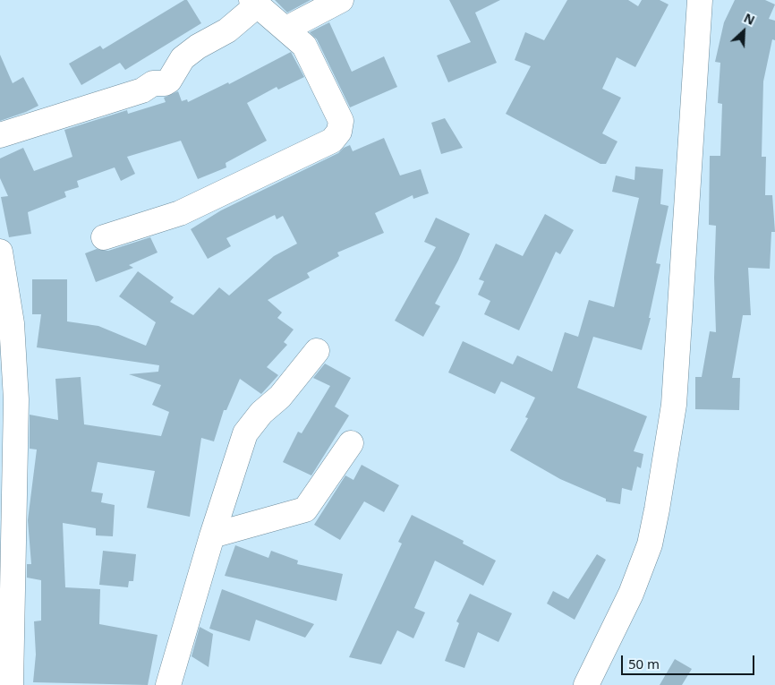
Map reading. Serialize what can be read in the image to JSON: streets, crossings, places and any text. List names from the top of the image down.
{
  "scale_bar": "50 m",
  "north": "top right"
}
